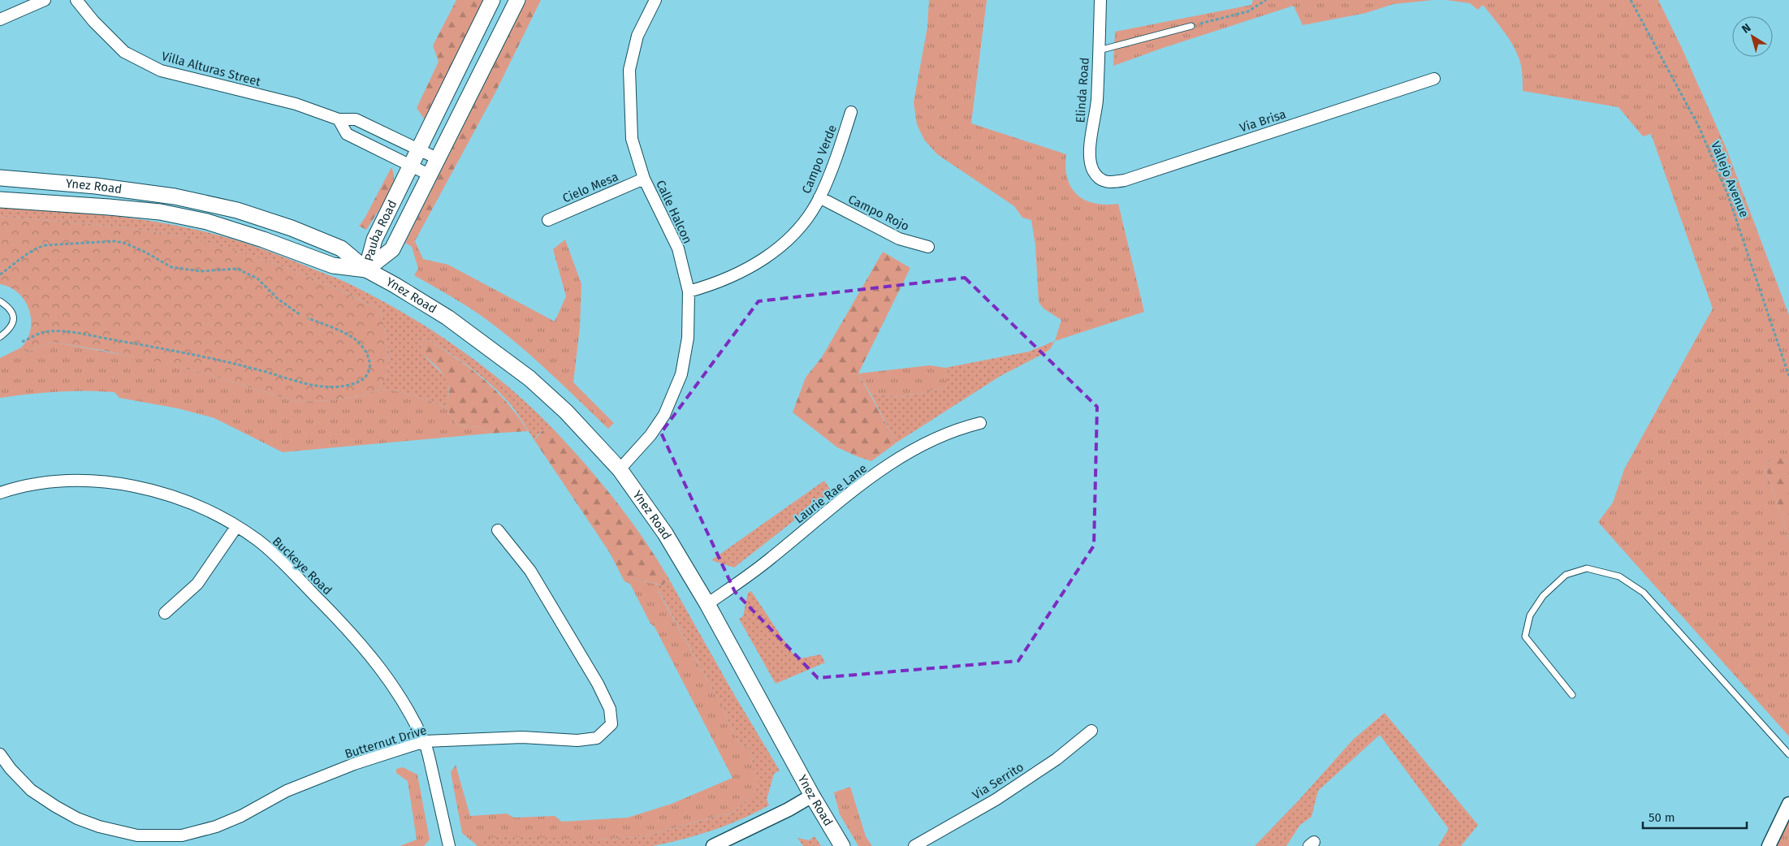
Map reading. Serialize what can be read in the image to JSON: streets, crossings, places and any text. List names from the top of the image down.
{
  "streets": {
    "main road": ["Ynez Road", "Pauba Road"],
    "street": [
      "Villa Alturas Street",
      "Elinda Road",
      "Via Brisa",
      "Campo Verde",
      "Cielo Mesa",
      "Calle Halcon",
      "Campo Rojo",
      "Laurie Rae Lane",
      "Buckeye Road",
      "Butternut Drive",
      "Via Serrito"
    ],
    "path": ["Vallejo Avenue"]
  },
  "crossings": [
    ["Villa Alturas Street", "Pauba Road"],
    ["Elinda Road", "Via Brisa"],
    ["Campo Verde", "Calle Halcon"],
    ["Campo Verde", "Campo Rojo"],
    ["Ynez Road", "Calle Halcon"],
    ["Ynez Road", "Pauba Road"],
    ["Ynez Road", "Laurie Rae Lane"],
    ["Cielo Mesa", "Calle Halcon"],
    ["Buckeye Road", "Butternut Drive"]
  ],
  "scale_bar": "50 m",
  "north": "top left"
}
